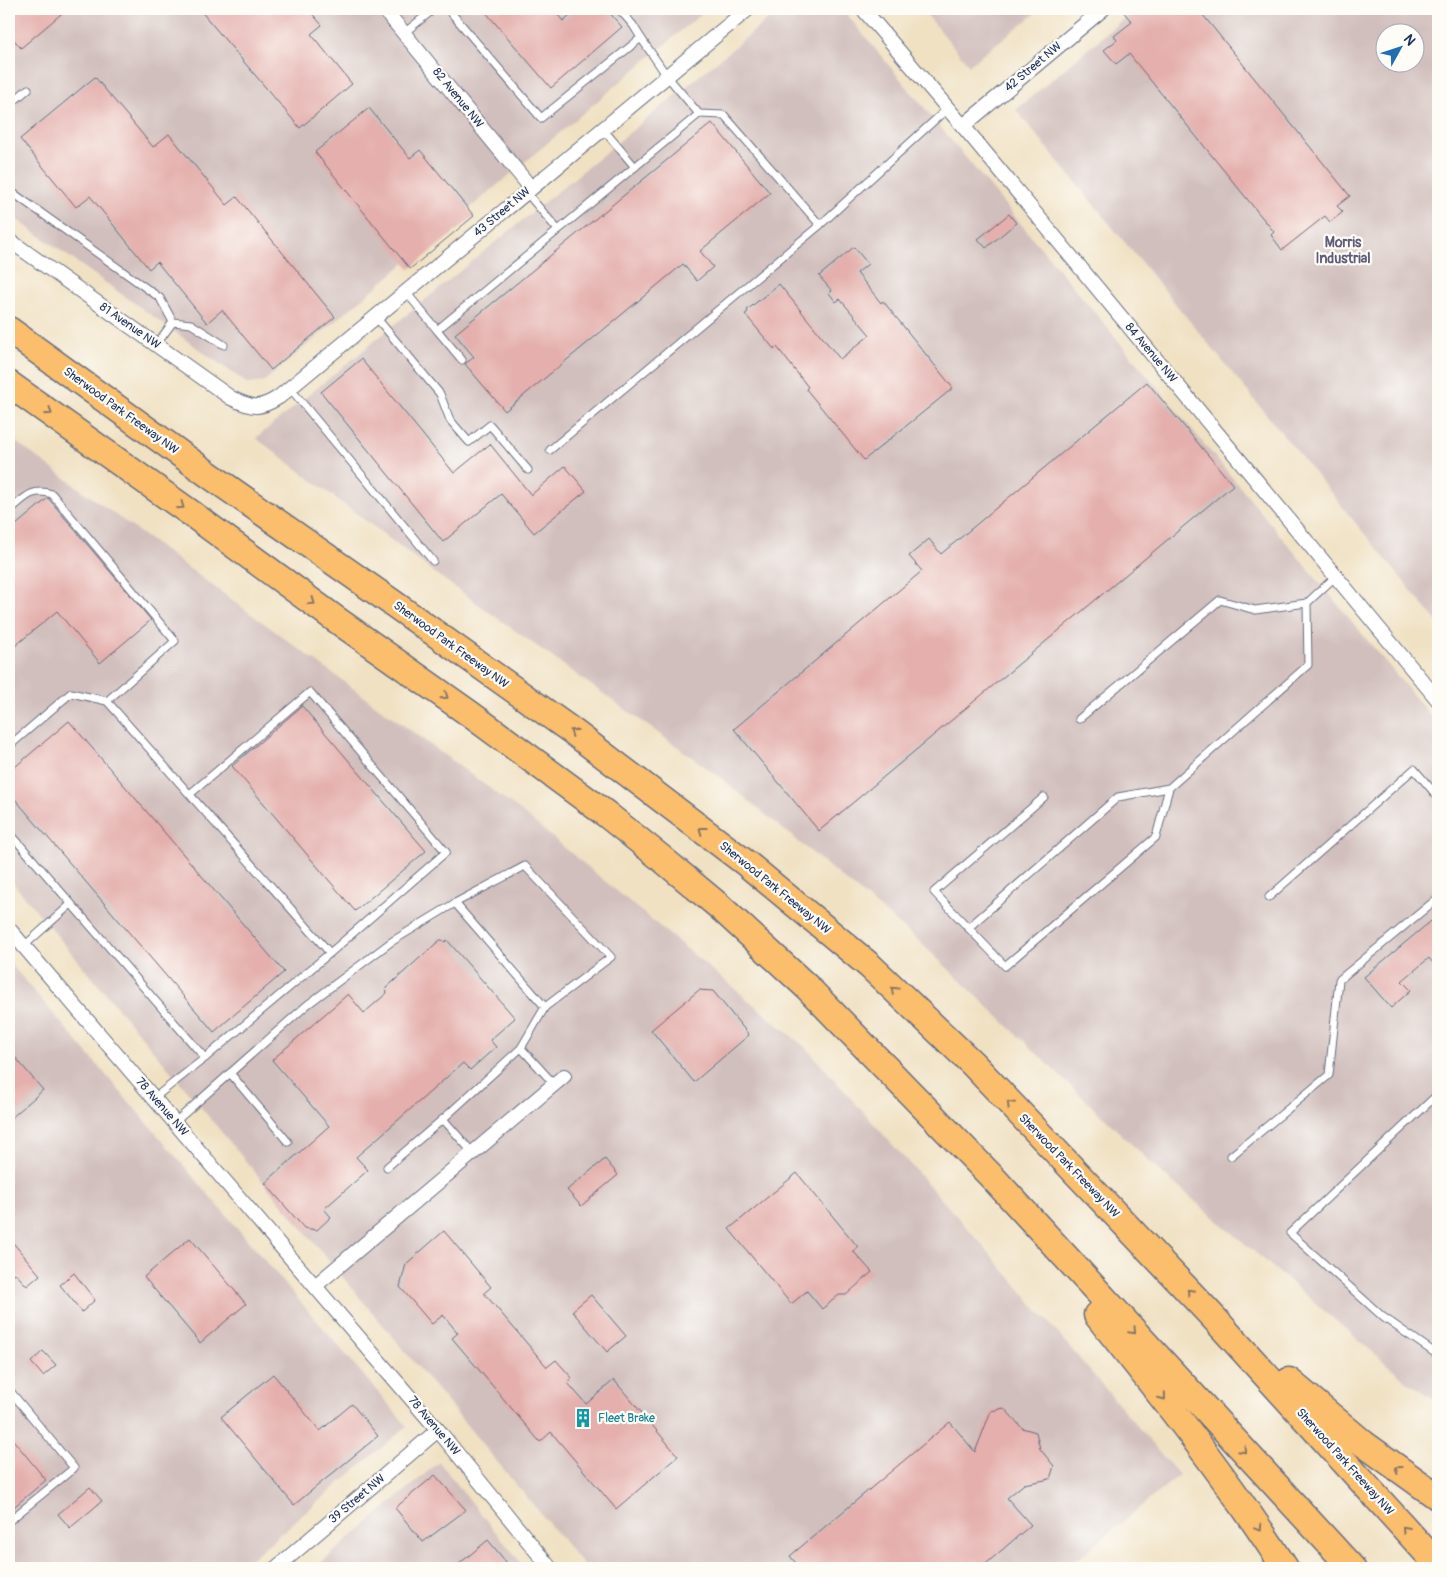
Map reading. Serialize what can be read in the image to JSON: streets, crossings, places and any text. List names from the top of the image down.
{
  "streets": {
    "highway": ["Sherwood Park Freeway NW"],
    "street": [
      "42 Street NW",
      "82 Avenue NW",
      "43 Street NW",
      "81 Avenue NW",
      "84 Avenue NW",
      "78 Avenue NW",
      "39 Street NW"
    ]
  },
  "crossings": [
    ["42 Street NW", "84 Avenue NW"],
    ["82 Avenue NW", "43 Street NW"],
    ["43 Street NW", "81 Avenue NW"],
    ["78 Avenue NW", "39 Street NW"]
  ],
  "districts": ["Morris Industrial"],
  "places": {
    "building": ["Fleet Brake"]
  },
  "north": "top right"
}
